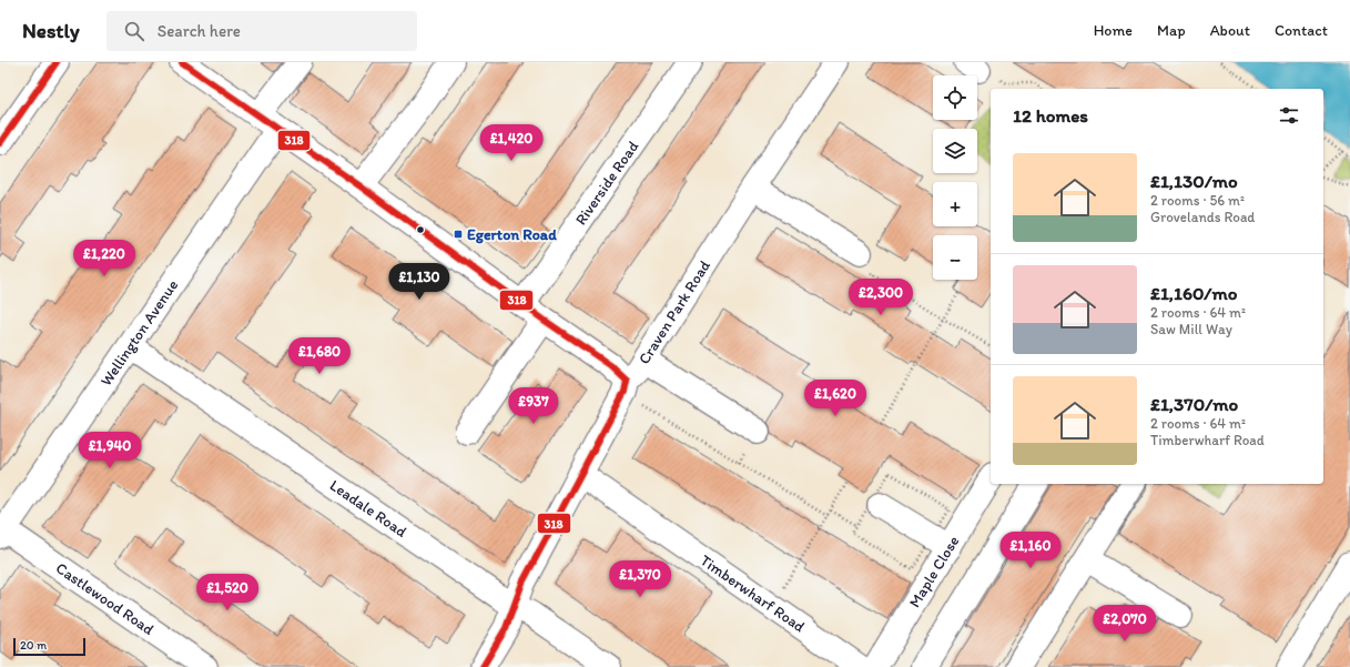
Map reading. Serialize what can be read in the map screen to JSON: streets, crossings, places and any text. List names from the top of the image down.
{
  "streets": {
    "street": [
      "Riverside Road",
      "Craven Park Road",
      "Wellington Avenue",
      "Leadale Road",
      "Maple Close",
      "Timberwharf Road",
      "Castlewood Road"
    ]
  },
  "crossings": [
    ["Craven Park Road", "Leadale Road"],
    ["Craven Park Road", "Timberwharf Road"],
    ["Wellington Avenue", "Leadale Road"],
    ["Wellington Avenue", "Castlewood Road"]
  ],
  "places": {
    "transit": ["Egerton Road"]
  },
  "lines": ["transit line 318"],
  "scale_bar": "20 m",
  "page": {
    "header": "Nestly",
    "search": "Search here",
    "nav": [
      "Home",
      "Map",
      "About",
      "Contact"
    ],
    "map_buttons": ["+", "−"],
    "heading": "12 homes",
    "price": [
      "£1,420",
      "£1,220",
      "£1,130",
      "£2,300",
      "£1,680",
      "£1,620",
      "£937",
      "£1,940",
      "£1,160",
      "£1,370",
      "£1,520",
      "£2,070"
    ],
    "list": [
      {
        "name": "£1,130/mo",
        "note": "2 rooms · 56 m² · Grovelands Road"
      },
      {
        "name": "£1,160/mo",
        "note": "2 rooms · 64 m² · Saw Mill Way"
      },
      {
        "name": "£1,370/mo",
        "note": "2 rooms · 64 m² · Timberwharf Road"
      }
    ],
    "scale": "20 m"
  }
}
